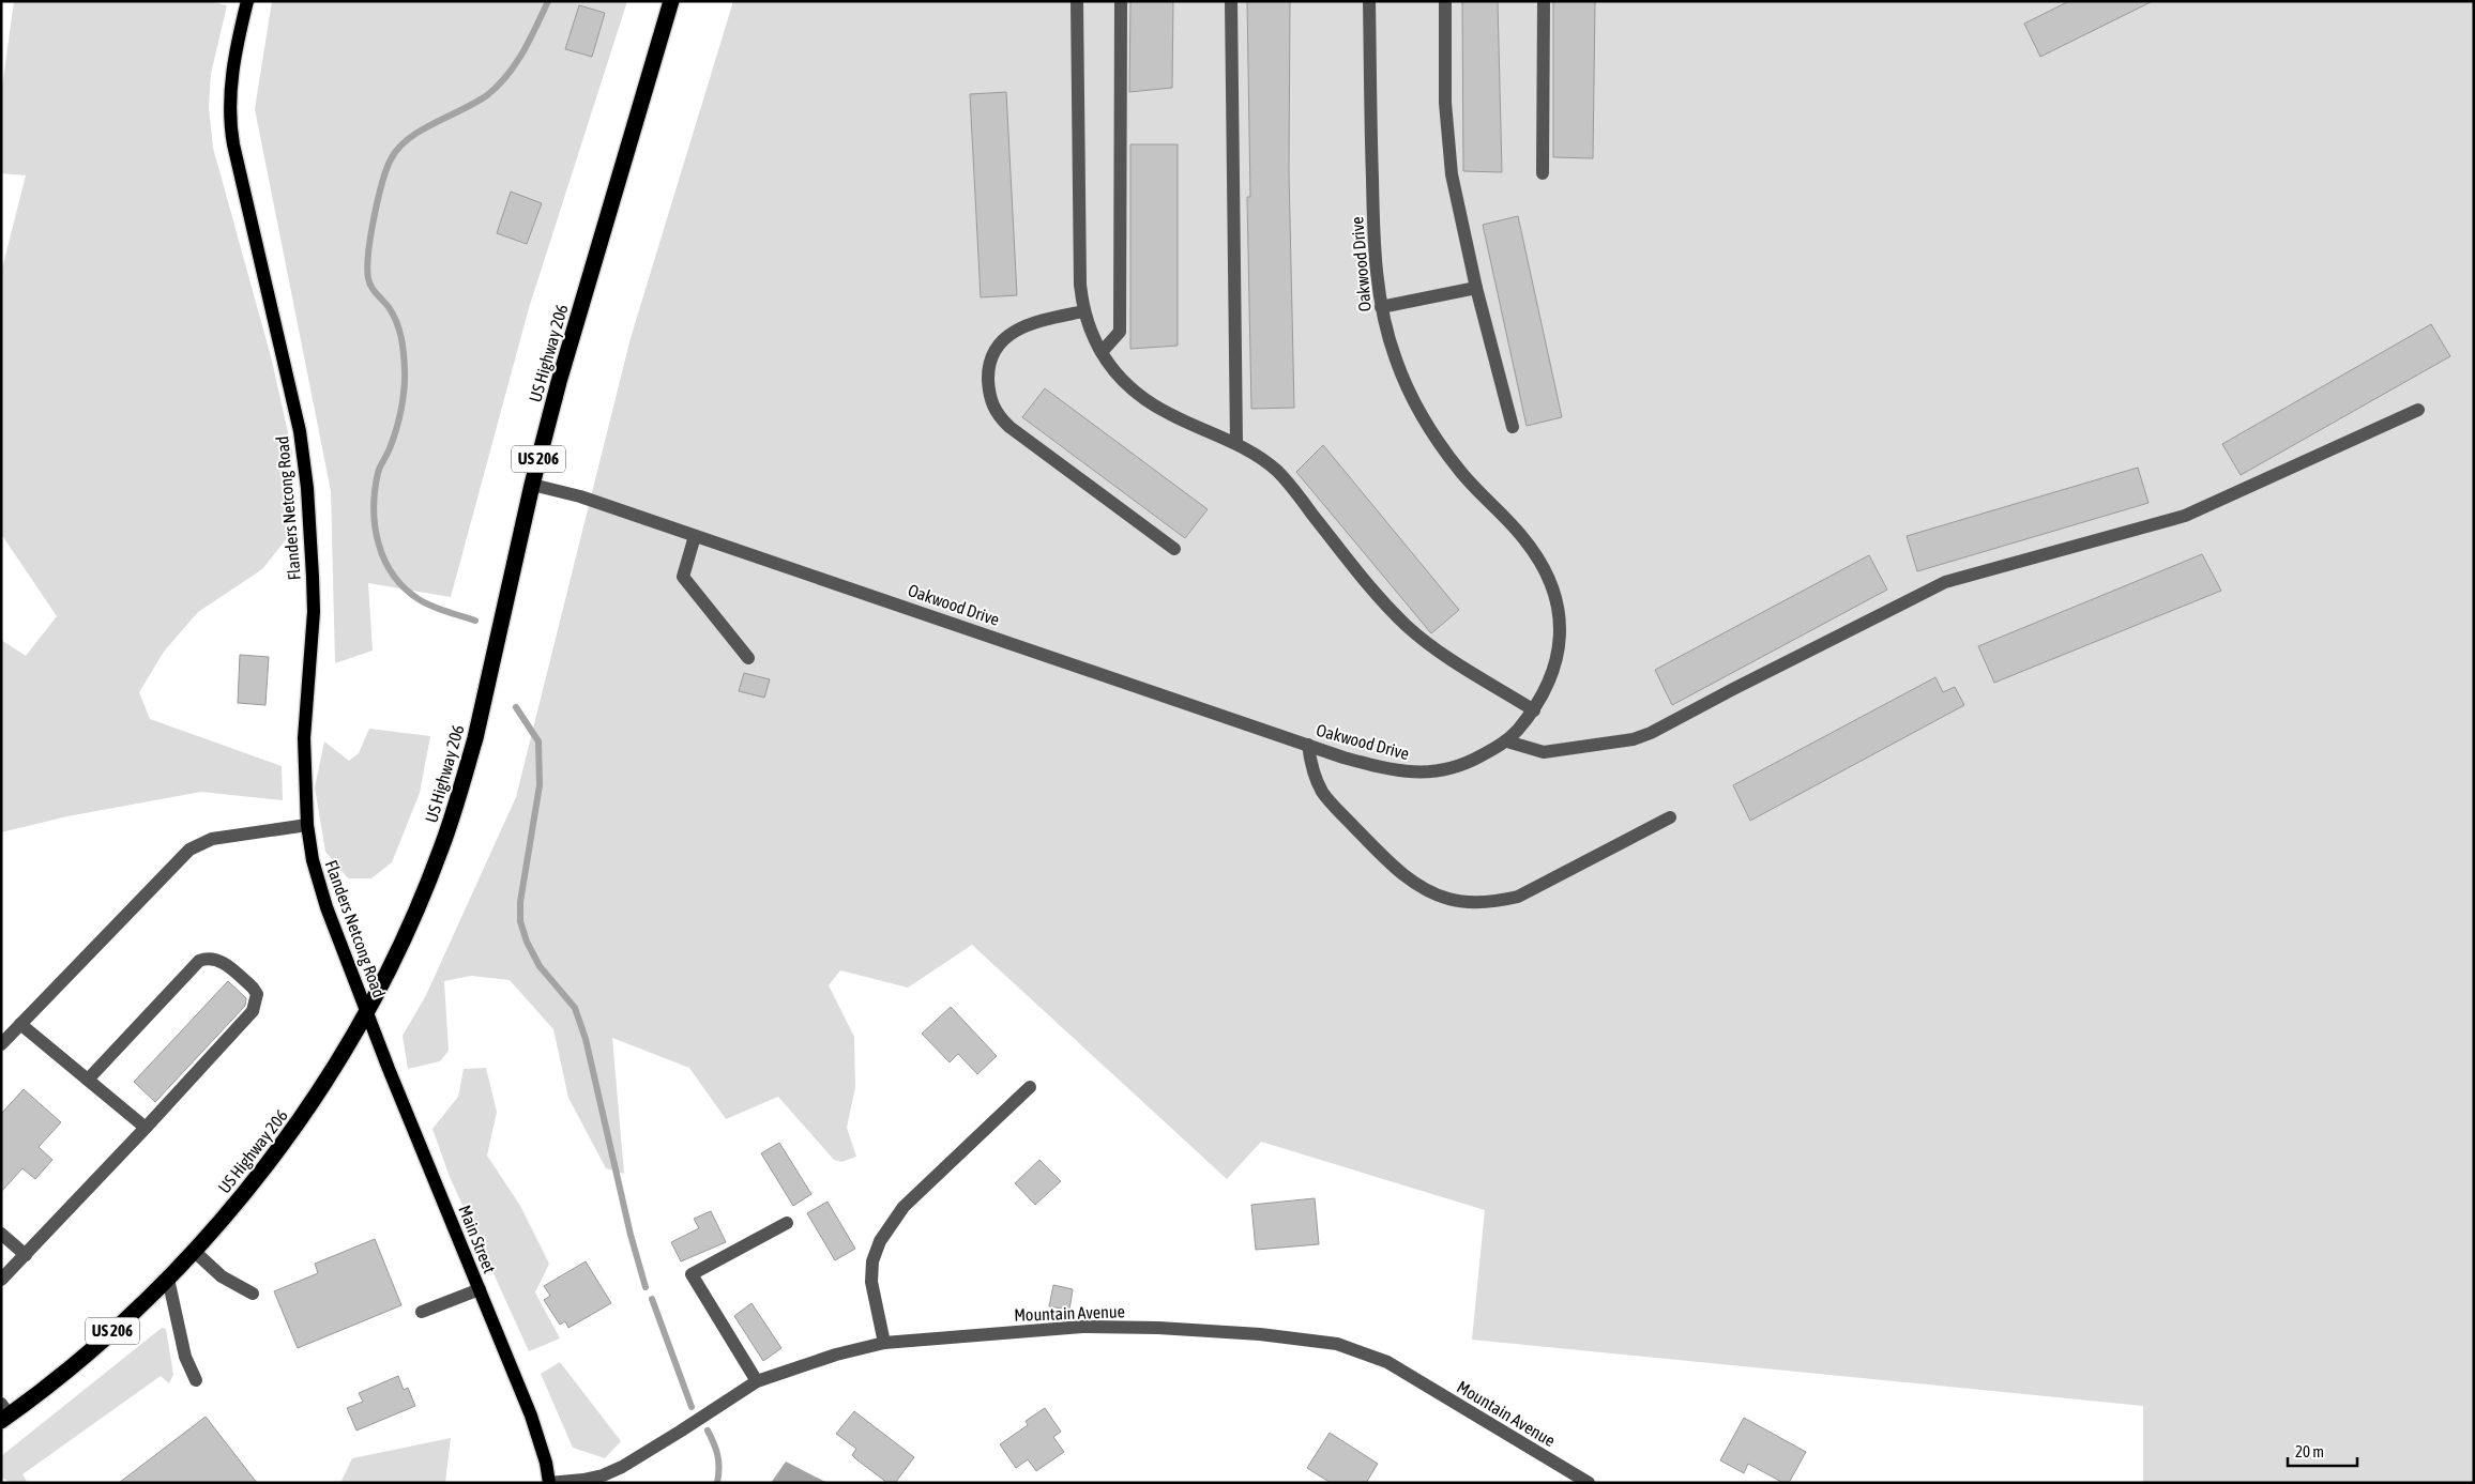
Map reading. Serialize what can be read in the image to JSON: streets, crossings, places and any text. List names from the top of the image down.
{
  "streets": {
    "highway": ["US Highway 206", "US 206"],
    "main road": ["Flanders Netcong Road", "Main Street"],
    "street": ["Oakwood Drive", "Mountain Avenue"]
  },
  "crossings": [
    ["Oakwood Drive", "US Highway 206"],
    ["US Highway 206", "Flanders Netcong Road"],
    ["US Highway 206", "Main Street"],
    ["Flanders Netcong Road", "Main Street"],
    ["Main Street", "Mountain Avenue"]
  ],
  "scale_bar": "20 m"
}
